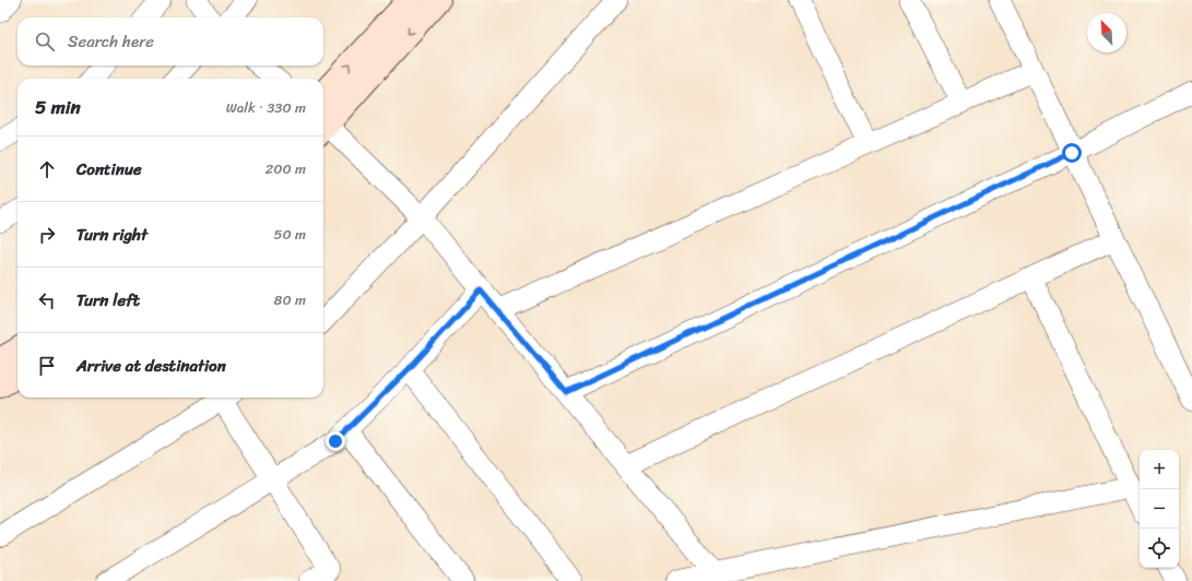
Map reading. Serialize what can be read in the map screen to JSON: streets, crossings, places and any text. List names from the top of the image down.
{
  "north": "top left",
  "page": {
    "search": "Search here",
    "heading": ["5 min", "Walk · 330 m"],
    "list": [
      ["Continue", "200 m"],
      ["Turn right", "50 m"],
      ["Turn left", "80 m"],
      "Arrive at destination"
    ],
    "map_buttons": ["+", "−"]
  }
}
